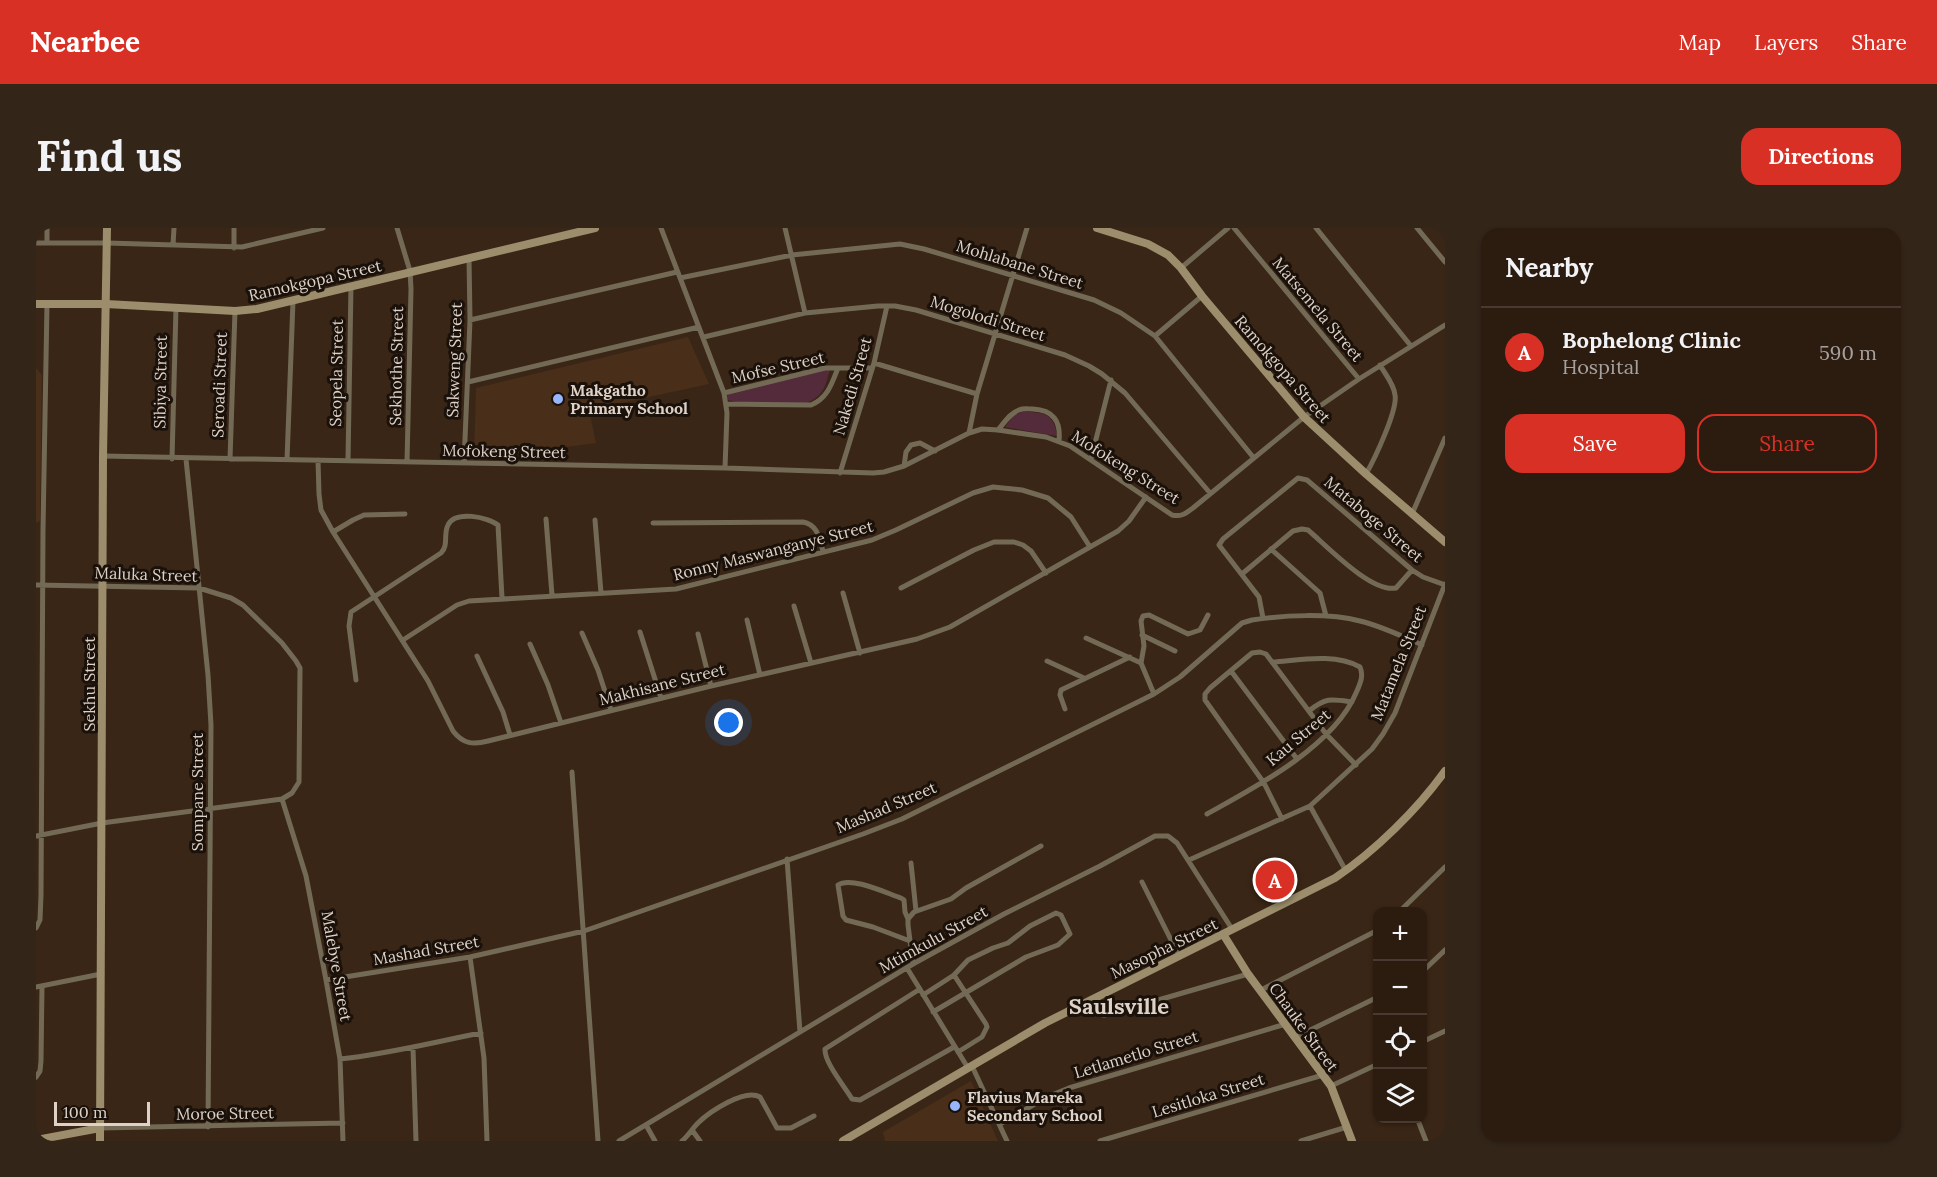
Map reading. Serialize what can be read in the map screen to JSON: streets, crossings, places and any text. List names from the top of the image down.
{
  "streets": {
    "street": [
      "Mohlabane Street",
      "Ramokgopa Street",
      "Matsemela Street",
      "Mogolodi Street",
      "Sakweng Street",
      "Sekhothe Street",
      "Mofse Street",
      "Seopela Street",
      "Sibiya Street",
      "Seroadi Street",
      "Nakedi Street",
      "Mofokeng Street",
      "Mataboge Street",
      "Ronny Maswanganye Street",
      "Maluka Street",
      "Matamela Street",
      "Sekhu Street",
      "Makhisane Street",
      "Kau Street",
      "Sompane Street",
      "Mashad Street",
      "Mtimkulu Street",
      "Masopha Street",
      "Malebye Street",
      "Chauke Street",
      "Letlametlo Street",
      "Lesitloka Street",
      "Moroe Street"
    ]
  },
  "crossings": [
    ["Ramokgopa Street", "Sakweng Street"],
    ["Ramokgopa Street", "Sekhothe Street"],
    ["Ramokgopa Street", "Seopela Street"],
    ["Ramokgopa Street", "Sibiya Street"],
    ["Ramokgopa Street", "Seroadi Street"],
    ["Ramokgopa Street", "Sekhu Street"],
    ["Mogolodi Street", "Nakedi Street"],
    ["Mogolodi Street", "Mofokeng Street"],
    ["Sakweng Street", "Mofokeng Street"],
    ["Sekhothe Street", "Mofokeng Street"],
    ["Mofse Street", "Nakedi Street"],
    ["Seopela Street", "Mofokeng Street"],
    ["Sibiya Street", "Mofokeng Street"],
    ["Seroadi Street", "Mofokeng Street"],
    ["Nakedi Street", "Mofokeng Street"],
    ["Mofokeng Street", "Sekhu Street"],
    ["Mofokeng Street", "Makhisane Street"],
    ["Mofokeng Street", "Sompane Street"],
    ["Mataboge Street", "Matamela Street"],
    ["Mataboge Street", "Mashad Street"],
    ["Ronny Maswanganye Street", "Makhisane Street"],
    ["Maluka Street", "Sekhu Street"],
    ["Maluka Street", "Sompane Street"],
    ["Maluka Street", "Malebye Street"],
    ["Matamela Street", "Mashad Street"],
    ["Matamela Street", "Mtimkulu Street"],
    ["Sekhu Street", "Moroe Street"],
    ["Sompane Street", "Moroe Street"],
    ["Mashad Street", "Malebye Street"],
    ["Mtimkulu Street", "Masopha Street"],
    ["Masopha Street", "Chauke Street"],
    ["Malebye Street", "Moroe Street"],
    ["Chauke Street", "Letlametlo Street"],
    ["Chauke Street", "Lesitloka Street"]
  ],
  "districts": ["Saulsville"],
  "places": ["Makgatho Primary School", "Flavius Mareka Secondary School"],
  "scale_bar": "100 m",
  "page": {
    "header": "Nearbee",
    "nav": ["Map", "Layers", "Share"],
    "buttons": [
      "Directions",
      ["Save", "Share"]
    ],
    "title": "Find us",
    "heading": "Nearby",
    "list": [
      {
        "mark": "A",
        "name": "Bophelong Clinic",
        "note": "Hospital",
        "value": "590 m"
      }
    ],
    "pins": "A",
    "map_buttons": ["+", "−"],
    "scale": "100 m"
  }
}
